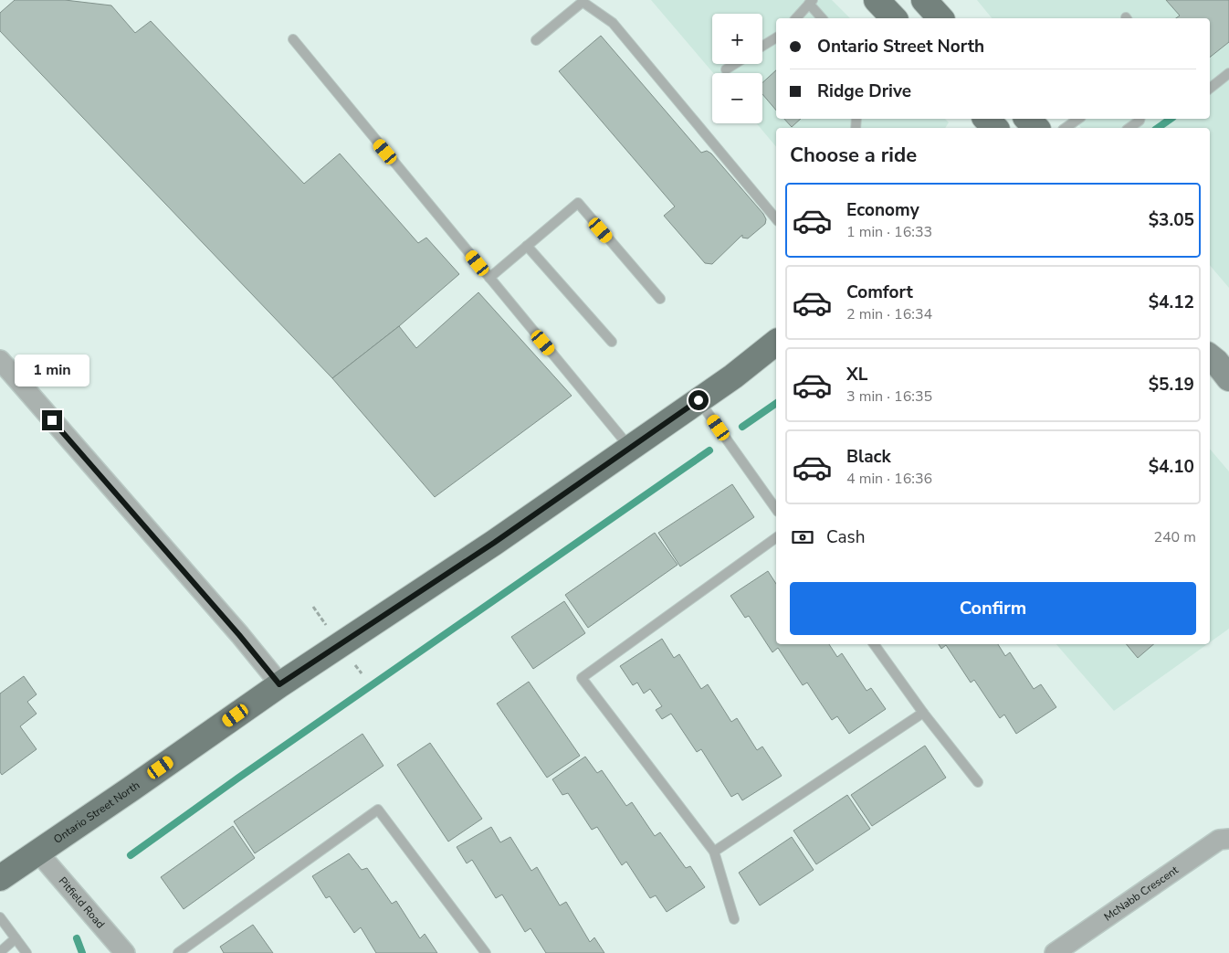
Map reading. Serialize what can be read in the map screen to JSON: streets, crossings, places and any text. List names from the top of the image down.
{
  "streets": {
    "main road": ["Ontario Street North"],
    "street": ["McNabb Crescent", "Pitfield Road"]
  },
  "crossings": [
    ["Ontario Street North", "Pitfield Road"]
  ],
  "page": {
    "map_buttons": ["+", "−"],
    "banner": ["Ontario Street North", "Ridge Drive"],
    "heading": "Choose a ride",
    "list": [
      {
        "name": "Economy",
        "note": "1 min · 16:33",
        "value": "$3.05"
      },
      {
        "name": "Comfort",
        "note": "2 min · 16:34",
        "value": "$4.12"
      },
      {
        "name": "XL",
        "note": "3 min · 16:35",
        "value": "$5.19"
      },
      {
        "name": "Black",
        "note": "4 min · 16:36",
        "value": "$4.10"
      }
    ],
    "bubble": "1 min",
    "pay": ["Cash", "240 m"],
    "buttons": "Confirm"
  }
}
